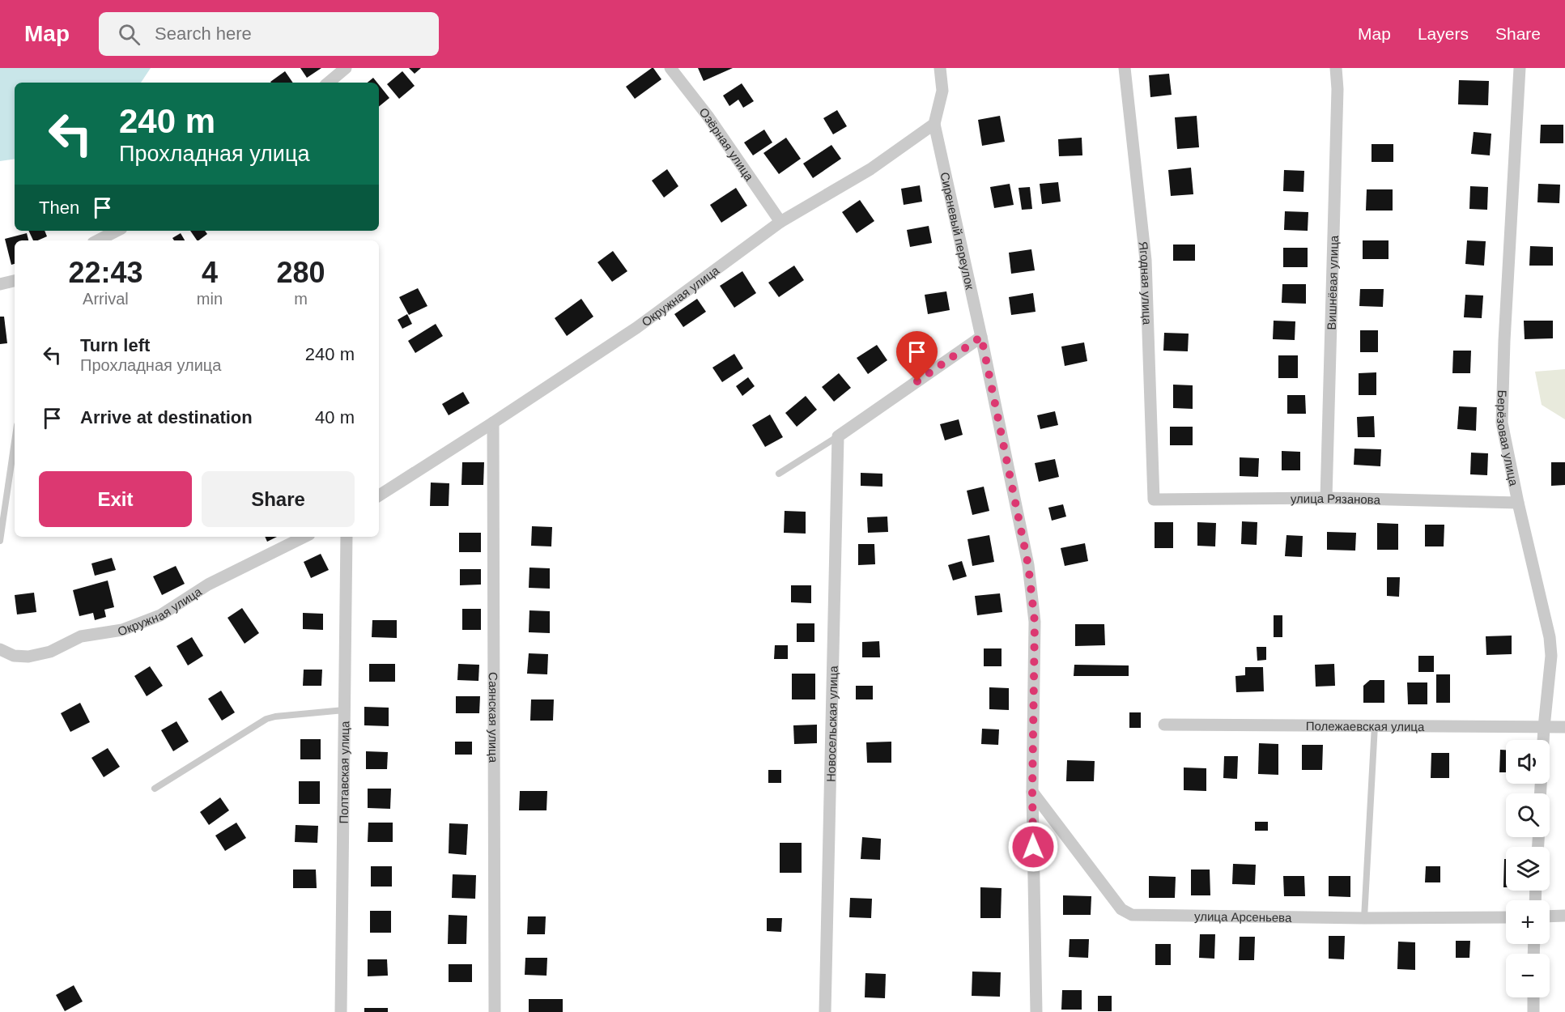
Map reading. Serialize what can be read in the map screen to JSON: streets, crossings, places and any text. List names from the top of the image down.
{
  "streets": {
    "street": [
      "Озёрная улица",
      "Сиреневый переулок",
      "Ягодная улица",
      "Вишнёвая улица",
      "Окружная улица",
      "Берёзовая улица",
      "улица Рязанова",
      "Саянская улица",
      "Новосельская улица",
      "Полежаевская улица",
      "Полтавская улица",
      "улица Арсеньева"
    ]
  },
  "crossings": [
    ["Озёрная улица", "Окружная улица"],
    ["Сиреневый переулок", "Окружная улица"],
    ["Сиреневый переулок", "улица Арсеньева"],
    ["Ягодная улица", "улица Рязанова"],
    ["Вишнёвая улица", "улица Рязанова"],
    ["Окружная улица", "Саянская улица"],
    ["Берёзовая улица", "улица Рязанова"],
    ["Берёзовая улица", "Полежаевская улица"]
  ],
  "page": {
    "header": "Map",
    "search": "Search here",
    "nav": ["Map", "Layers", "Share"],
    "turn": ["240 m", "Прохладная улица"],
    "then": "Then",
    "eta": [
      "22:43",
      "Arrival",
      "4",
      "min",
      "280",
      "m"
    ],
    "list": [
      {
        "name": "Turn left",
        "note": "Прохладная улица",
        "value": "240 m"
      },
      {
        "name": "Arrive at destination",
        "value": "40 m"
      }
    ],
    "buttons": ["Exit", "Share"],
    "map_buttons": ["+", "−"]
  }
}
